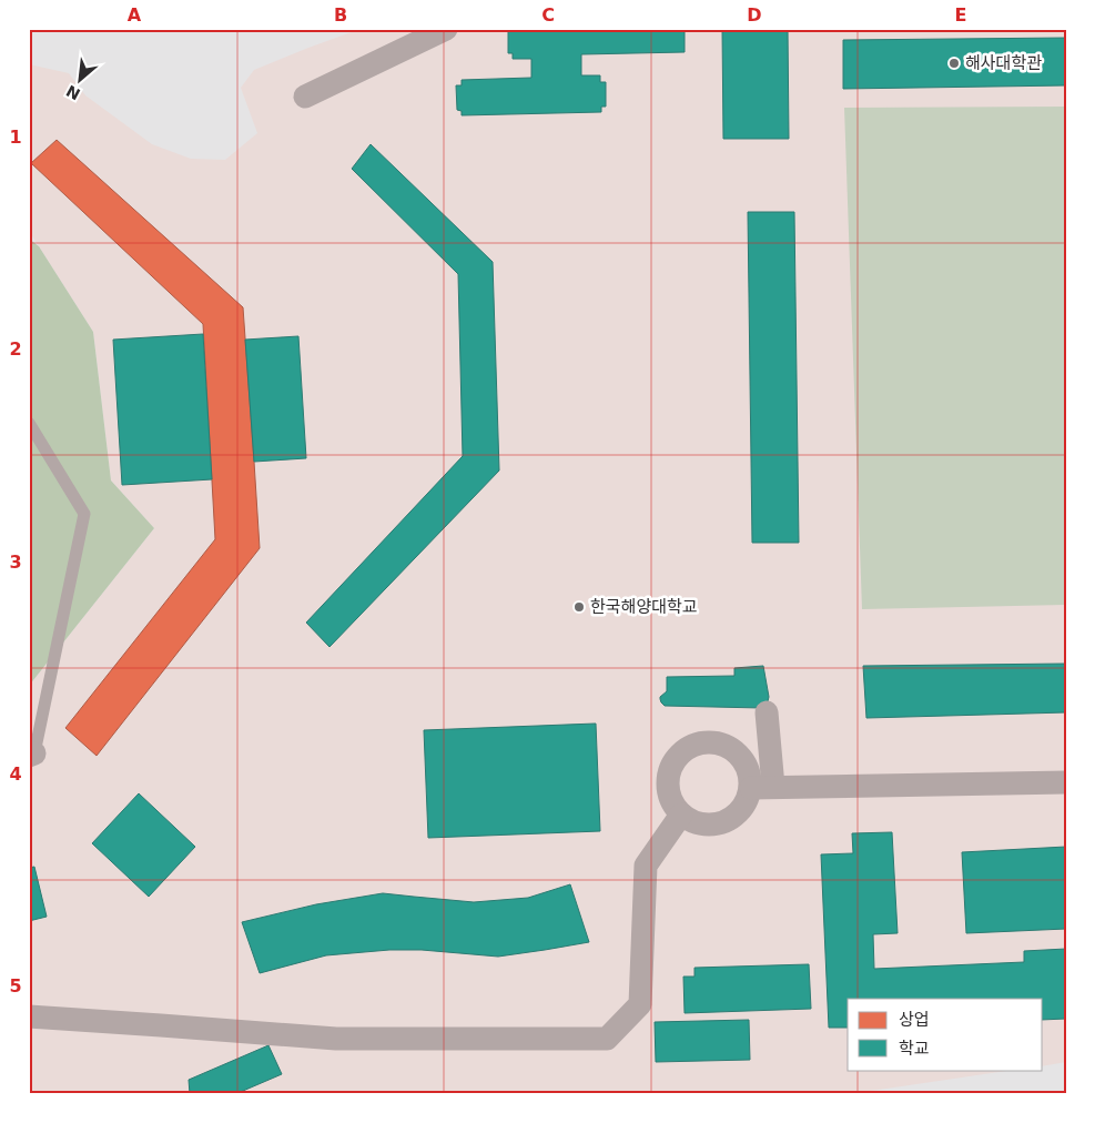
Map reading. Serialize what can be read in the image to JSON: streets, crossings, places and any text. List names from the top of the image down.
{
  "places": ["해사대학관", "한국해양대학교"],
  "legend": ["상업", "학교"],
  "north": "bottom left",
  "grid": {
    "columns": [
      "A",
      "B",
      "C",
      "D",
      "E"
    ],
    "rows": [
      "1",
      "2",
      "3",
      "4",
      "5"
    ]
  }
}
